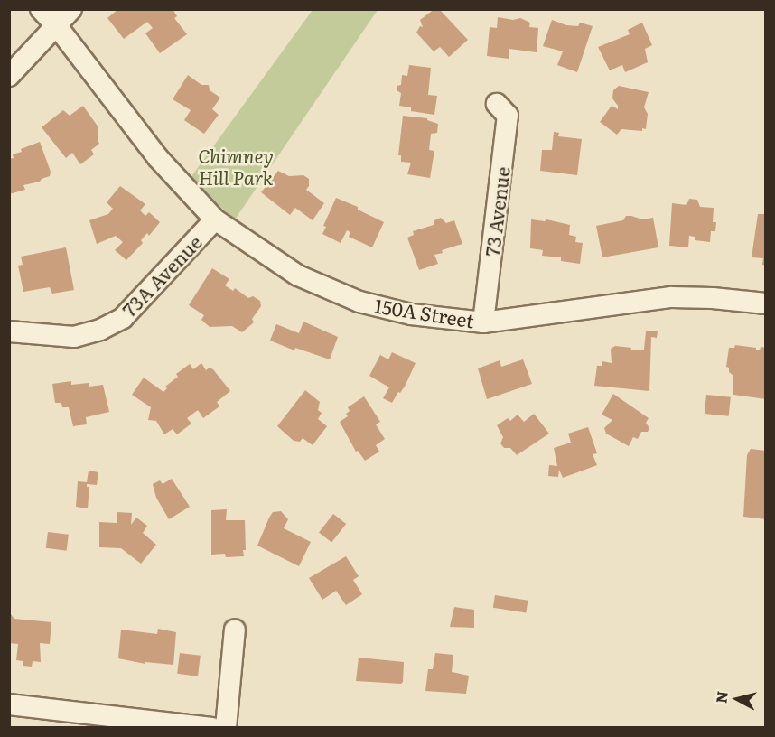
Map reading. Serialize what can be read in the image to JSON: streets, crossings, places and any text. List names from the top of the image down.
{
  "streets": {
    "street": ["73 Avenue", "73A Avenue", "150A Street"]
  },
  "crossings": [
    ["73 Avenue", "150A Street"],
    ["73A Avenue", "150A Street"]
  ],
  "parks": ["Chimney Hill Park"],
  "north": "left"
}
